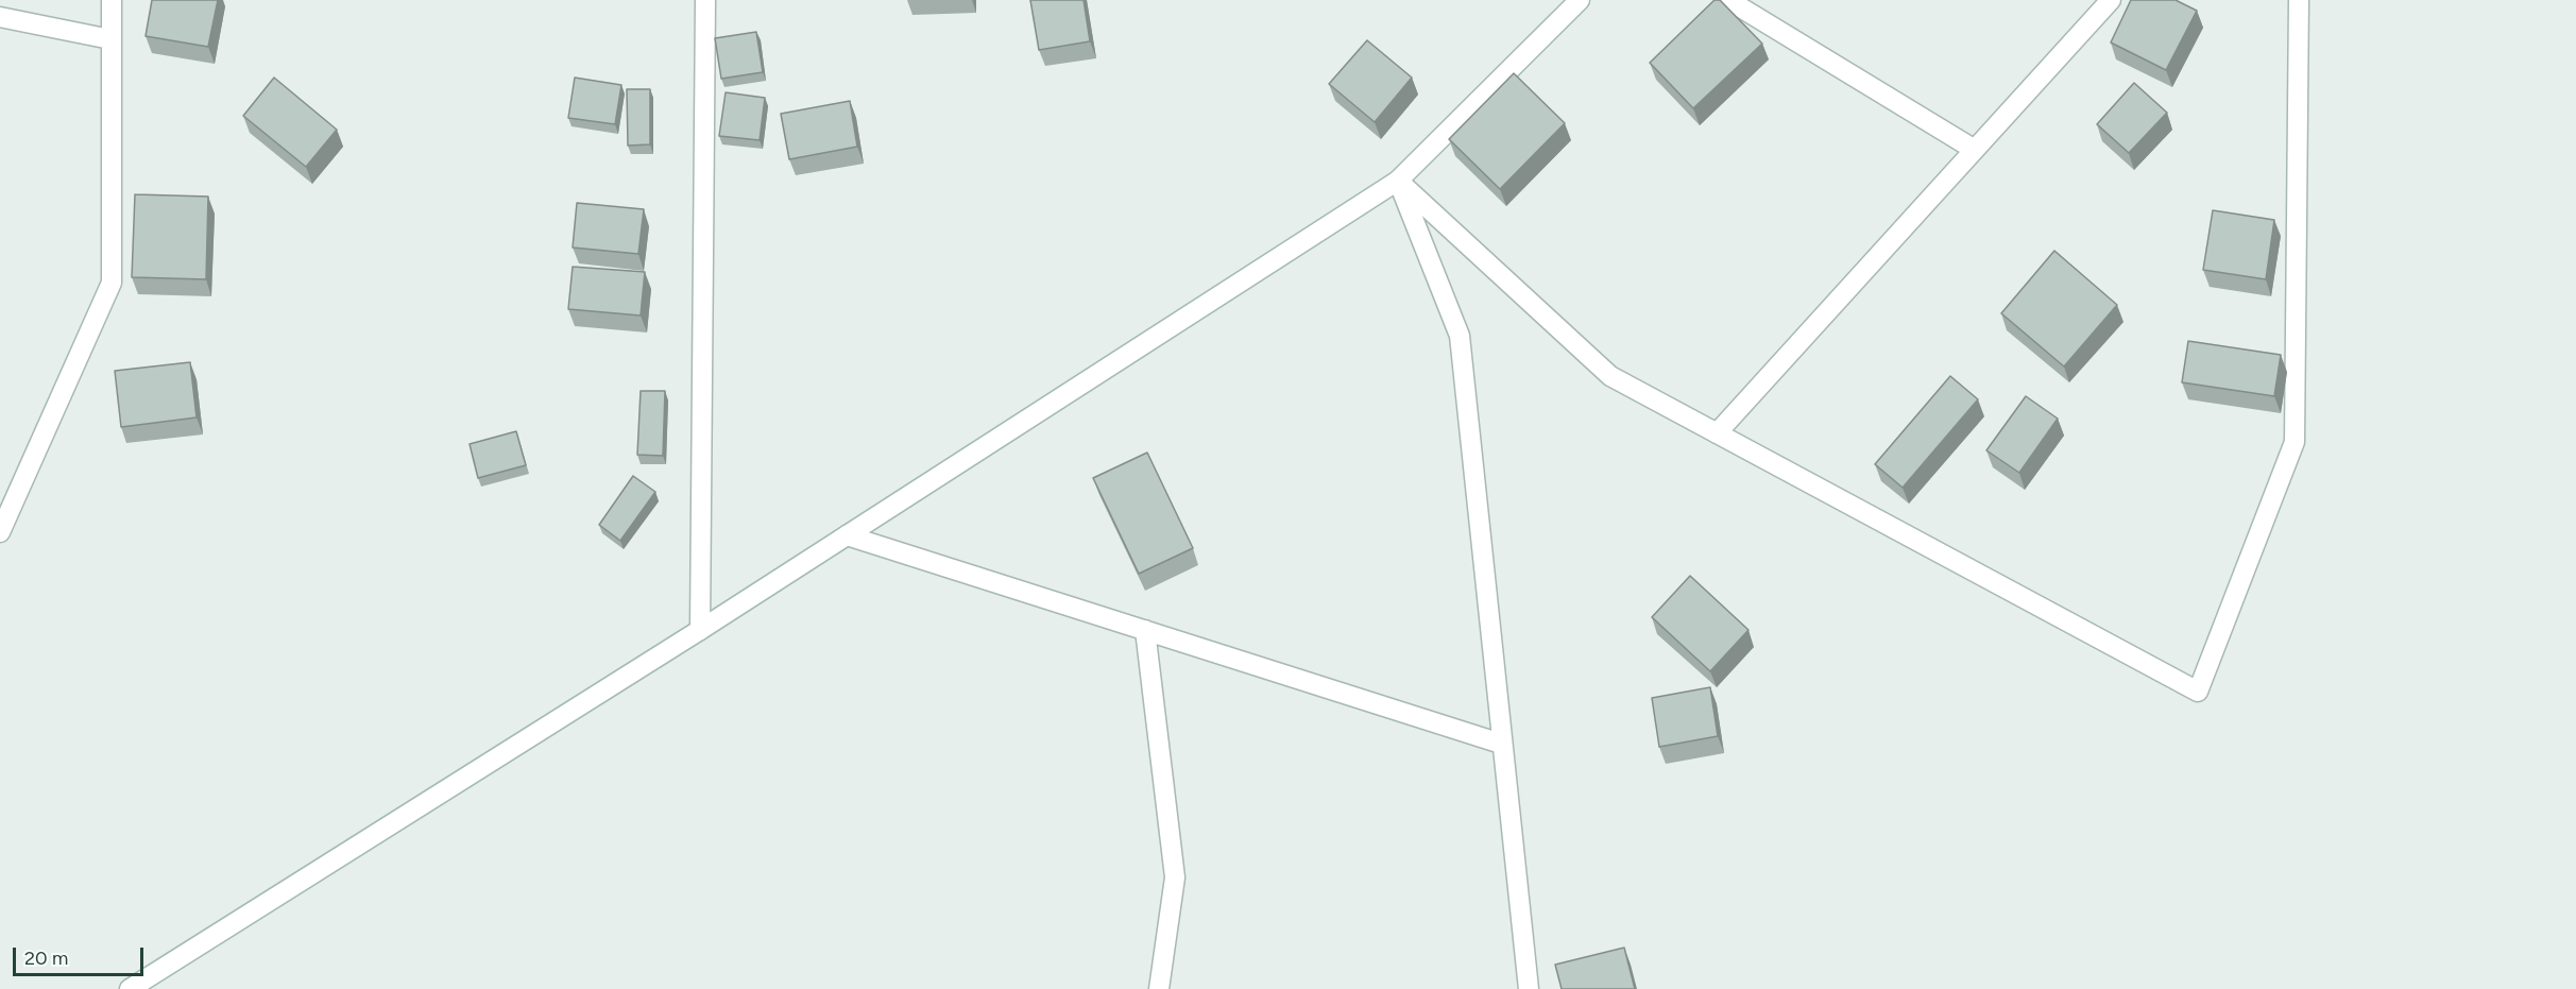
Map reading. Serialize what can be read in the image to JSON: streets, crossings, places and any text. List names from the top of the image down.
{
  "scale_bar": "20 m"
}
